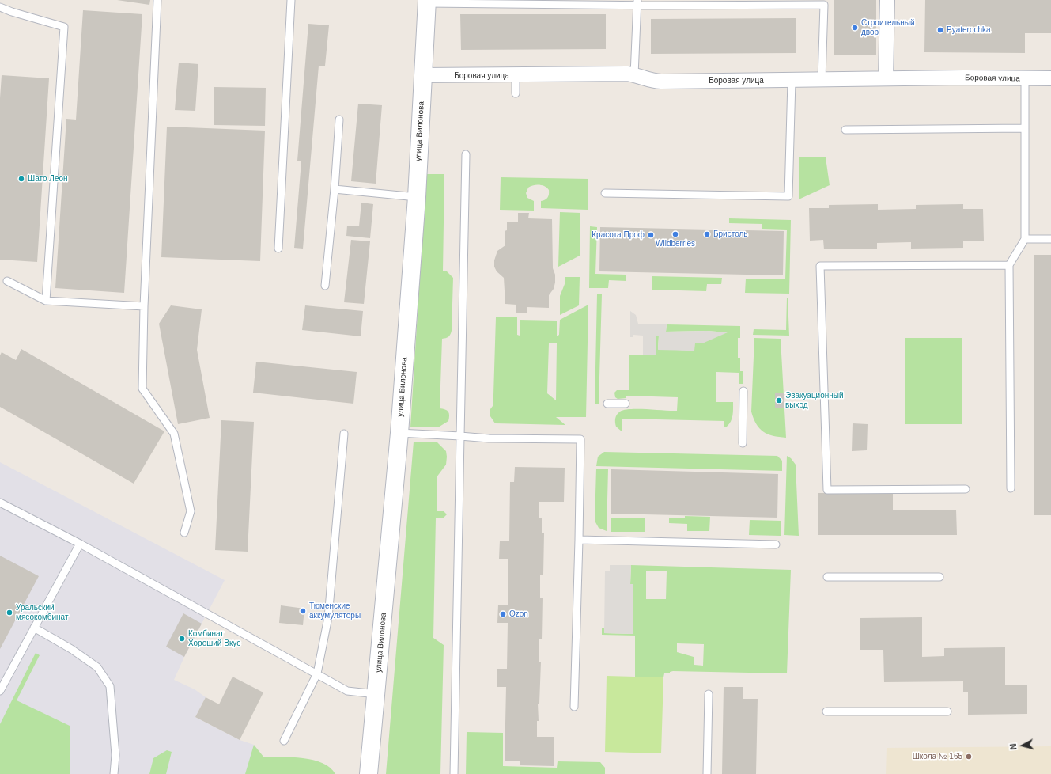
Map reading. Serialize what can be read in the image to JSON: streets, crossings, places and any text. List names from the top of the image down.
{
  "streets": {
    "street": ["Боровая улица", "улица Вилонова"]
  },
  "crossings": [
    ["Боровая улица", "улица Вилонова"]
  ],
  "places": [
    "Строительный двор",
    "Pyaterochka",
    "Шато Леон",
    "Wildberries",
    "Бристоль",
    "Красота Проф",
    "Эвакуационный выход",
    "Тюменские аккумуляторы",
    "Уральский мясокомбинат",
    "Ozon",
    "Комбинат Хороший Вкус",
    "Школа № 165"
  ],
  "north": "left"
}
